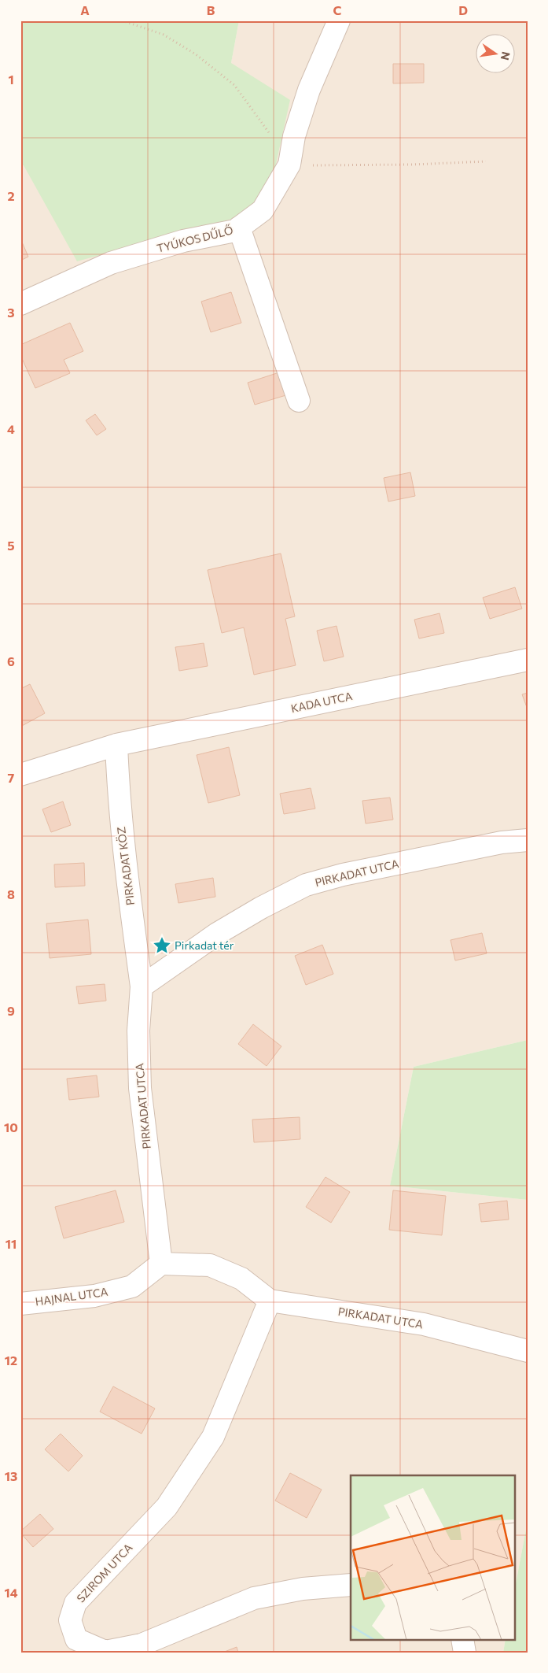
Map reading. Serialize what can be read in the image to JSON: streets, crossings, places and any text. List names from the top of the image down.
{
  "streets": {
    "street": [
      "TYÚKOS DŰLŐ",
      "KADA UTCA",
      "PIRKADAT KÖZ",
      "PIRKADAT UTCA",
      "HAJNAL UTCA",
      "SZIROM UTCA"
    ]
  },
  "crossings": [
    ["KADA UTCA", "PIRKADAT KÖZ"],
    ["PIRKADAT KÖZ", "PIRKADAT UTCA"],
    ["PIRKADAT UTCA", "HAJNAL UTCA"],
    ["PIRKADAT UTCA", "SZIROM UTCA"]
  ],
  "places": {
    "place": ["Pirkadat tér"]
  },
  "north": "right",
  "grid": {
    "columns": [
      "A",
      "B",
      "C",
      "D"
    ],
    "rows": [
      "1",
      "2",
      "3",
      "4",
      "5",
      "6",
      "7",
      "8",
      "9",
      "10",
      "11",
      "12",
      "13",
      "14"
    ]
  }
}
